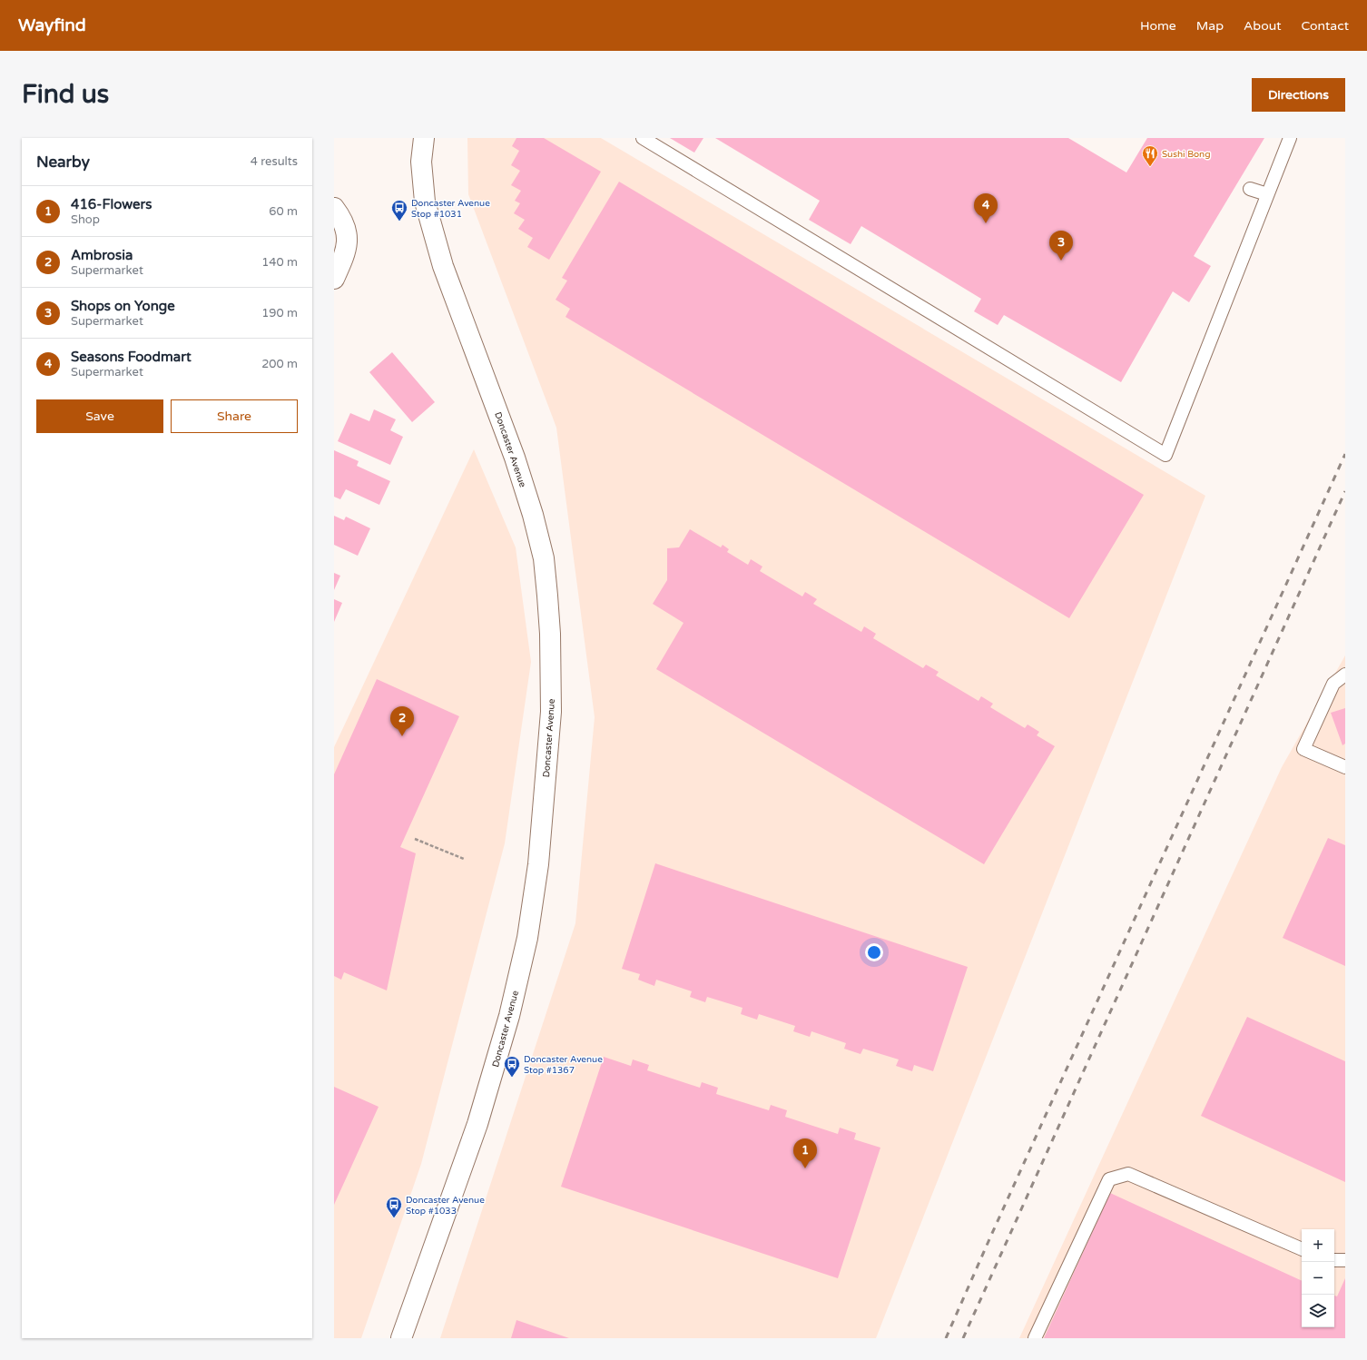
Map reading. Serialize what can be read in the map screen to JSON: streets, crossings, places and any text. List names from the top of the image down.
{
  "streets": {
    "street": ["Doncaster Avenue"]
  },
  "places": {
    "restaurant": ["Sushi Bong"],
    "bus stop": ["Doncaster Avenue Stop #1031", "Doncaster Avenue Stop #1367", "Doncaster Avenue Stop #1033"]
  },
  "page": {
    "header": "Wayfind",
    "nav": [
      "Home",
      "Map",
      "About",
      "Contact"
    ],
    "buttons": [
      "Directions",
      ["Save", "Share"]
    ],
    "title": "Find us",
    "heading": ["Nearby", "4 results"],
    "list": [
      {
        "mark": "1",
        "name": "416-Flowers",
        "note": "Shop",
        "value": "60 m"
      },
      {
        "mark": "2",
        "name": "Ambrosia",
        "note": "Supermarket",
        "value": "140 m"
      },
      {
        "mark": "3",
        "name": "Shops on Yonge",
        "note": "Supermarket",
        "value": "190 m"
      },
      {
        "mark": "4",
        "name": "Seasons Foodmart",
        "note": "Supermarket",
        "value": "200 m"
      }
    ],
    "pins": [
      "4",
      "3",
      "2",
      "1"
    ],
    "map_buttons": ["+", "−"]
  }
}
